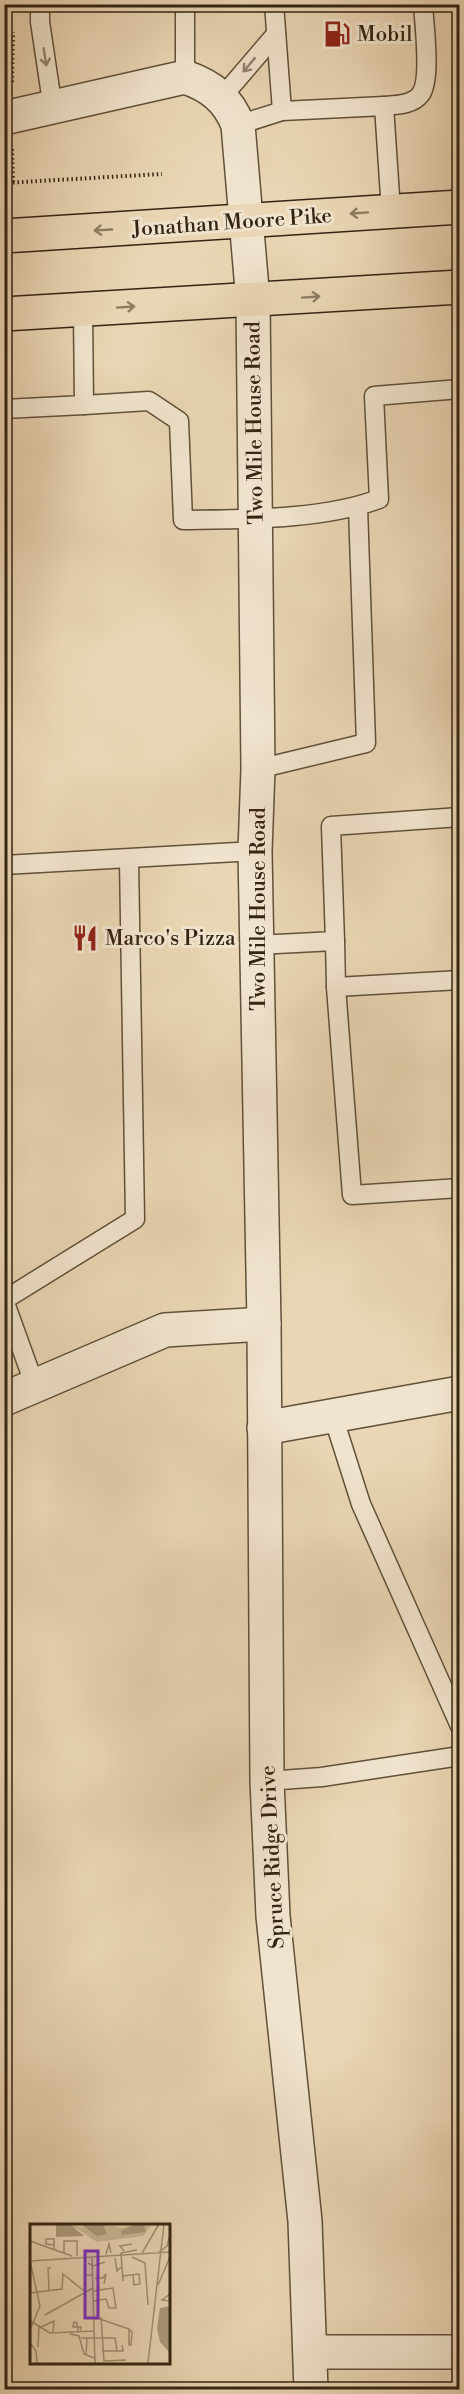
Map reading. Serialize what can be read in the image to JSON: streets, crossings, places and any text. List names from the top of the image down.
{
  "streets": {
    "highway": ["Jonathan Moore Pike"],
    "street": ["Two Mile House Road", "Spruce Ridge Drive"]
  },
  "crossings": [
    ["Jonathan Moore Pike", "Two Mile House Road"],
    ["Two Mile House Road", "Spruce Ridge Drive"]
  ],
  "places": {
    "fuel station": ["Mobil"],
    "restaurant": ["Marco's Pizza"]
  }
}
